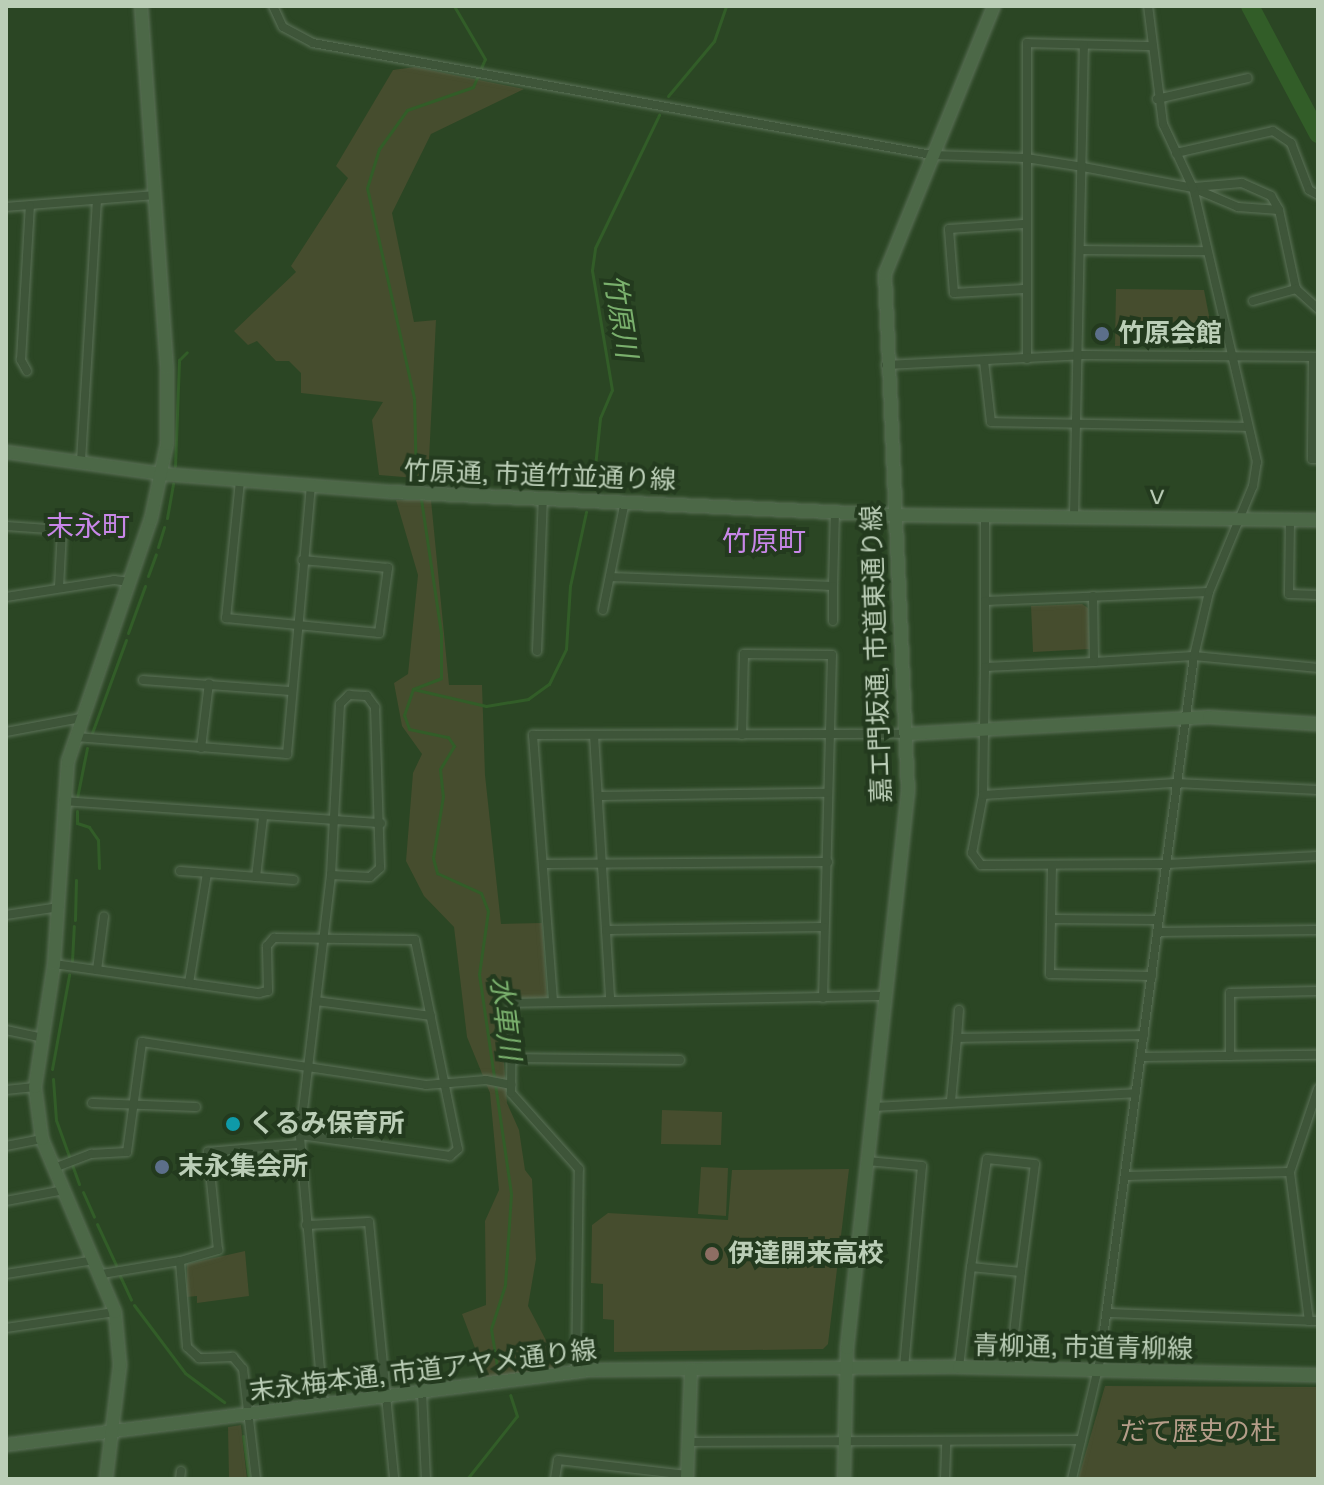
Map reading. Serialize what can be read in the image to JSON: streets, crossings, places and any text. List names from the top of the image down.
{
  "streets": {
    "street": [
      "竹原通, 市道竹並通り線",
      "ｖ",
      "嘉エ門坂通, 市道東通り線",
      "青柳通, 市道青柳線",
      "末永梅本通, 市道アヤメ通り線"
    ]
  },
  "crossings": [
    ["竹原通, 市道竹並通り線", "ｖ"],
    ["竹原通, 市道竹並通り線", "嘉エ門坂通, 市道東通り線"],
    ["嘉エ門坂通, 市道東通り線", "青柳通, 市道青柳線"],
    ["嘉エ門坂通, 市道東通り線", "末永梅本通, 市道アヤメ通り線"],
    ["青柳通, 市道青柳線", "末永梅本通, 市道アヤメ通り線"]
  ],
  "districts": ["末永町", "竹原町"],
  "water": ["竹原川", "水車川"],
  "parks": ["だて歴史の杜"],
  "places": [
    "竹原会館",
    "くるみ保育所",
    "末永集会所",
    "伊達開来高校"
  ]
}
